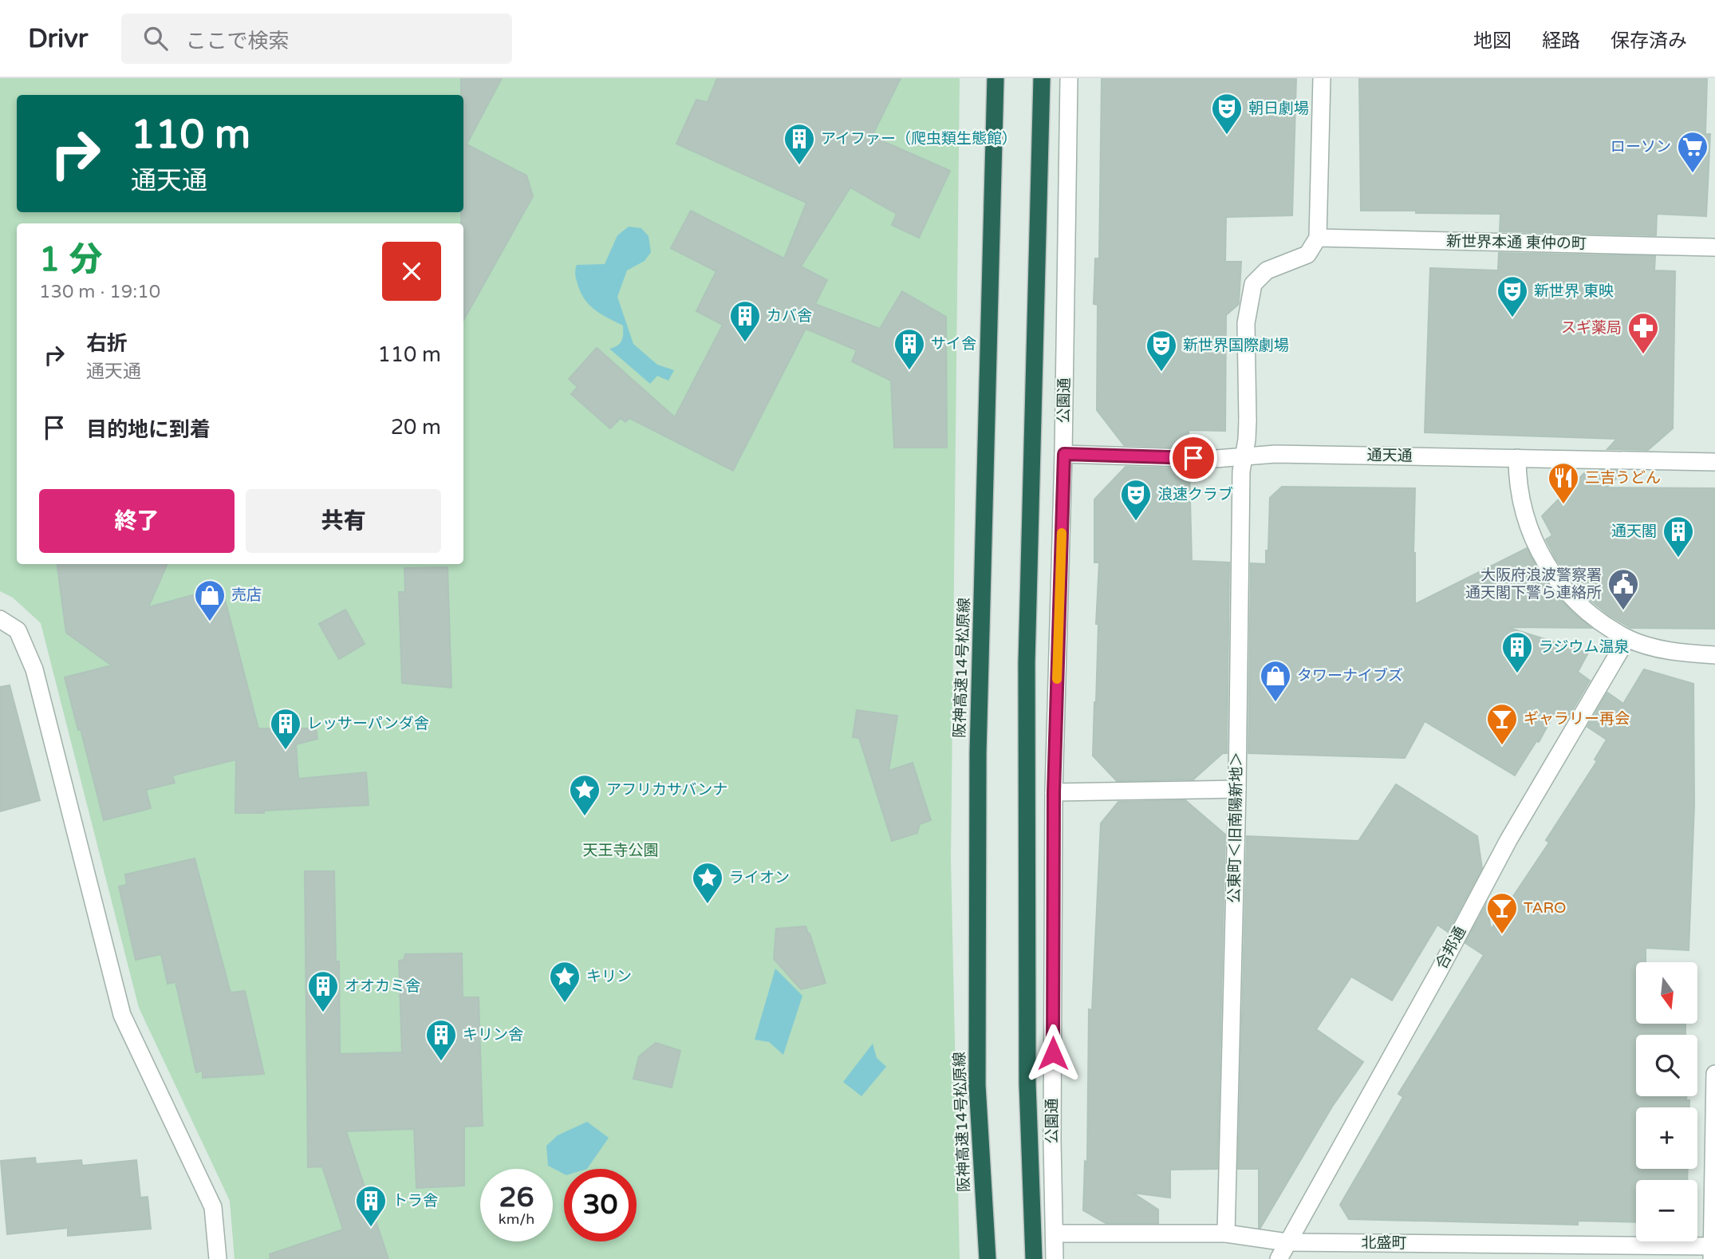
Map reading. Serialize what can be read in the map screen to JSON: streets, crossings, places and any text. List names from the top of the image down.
{
  "streets": {
    "highway": ["阪神高速14号松原線"],
    "street": [
      "新世界本通 東仲の町",
      "公園通",
      "通天通",
      "公東町＜旧南陽新地＞",
      "合邦通",
      "北盛町"
    ]
  },
  "crossings": [
    ["新世界本通 東仲の町", "公東町＜旧南陽新地＞"],
    ["公園通", "通天通"],
    ["公園通", "北盛町"],
    ["通天通", "公東町＜旧南陽新地＞"],
    ["公東町＜旧南陽新地＞", "北盛町"],
    ["合邦通", "北盛町"]
  ],
  "parks": ["天王寺公園"],
  "places": {
    "theatre": [
      "朝日劇場",
      "新世界 東映",
      "新世界国際劇場",
      "浪速クラブ"
    ],
    "building": [
      "アイファー（爬虫類生態館）",
      "カバ舎",
      "サイ舎",
      "通天閣",
      "ラジウム温泉",
      "レッサーパンダ舎",
      "オオカミ舎",
      "キリン舎",
      "トラ舎"
    ],
    "supermarket": ["ローソン"],
    "pharmacy": ["スギ薬局"],
    "restaurant": ["三吉うどん"],
    "public building": ["大阪府浪波警察署 通天閣下警ら連絡所"],
    "shop": ["売店", "タワーナイブズ"],
    "bar": ["ギャラリー再会", "TARO"],
    "place": ["アフリカサバンナ", "ライオン", "キリン"]
  },
  "north": "bottom",
  "page": {
    "header": "Drivr",
    "search": "ここで検索",
    "nav": ["地図", "経路", "保存済み"],
    "turn": ["110 m", "通天通"],
    "heading": ["1 分", "130 m · 19:10"],
    "list": [
      {
        "name": "右折",
        "note": "通天通",
        "value": "110 m"
      },
      {
        "name": "目的地に到着",
        "value": "20 m"
      }
    ],
    "buttons": ["終了", "共有"],
    "map_buttons": ["+", "−"],
    "speed": "26 km/h",
    "limit": "30"
  }
}
